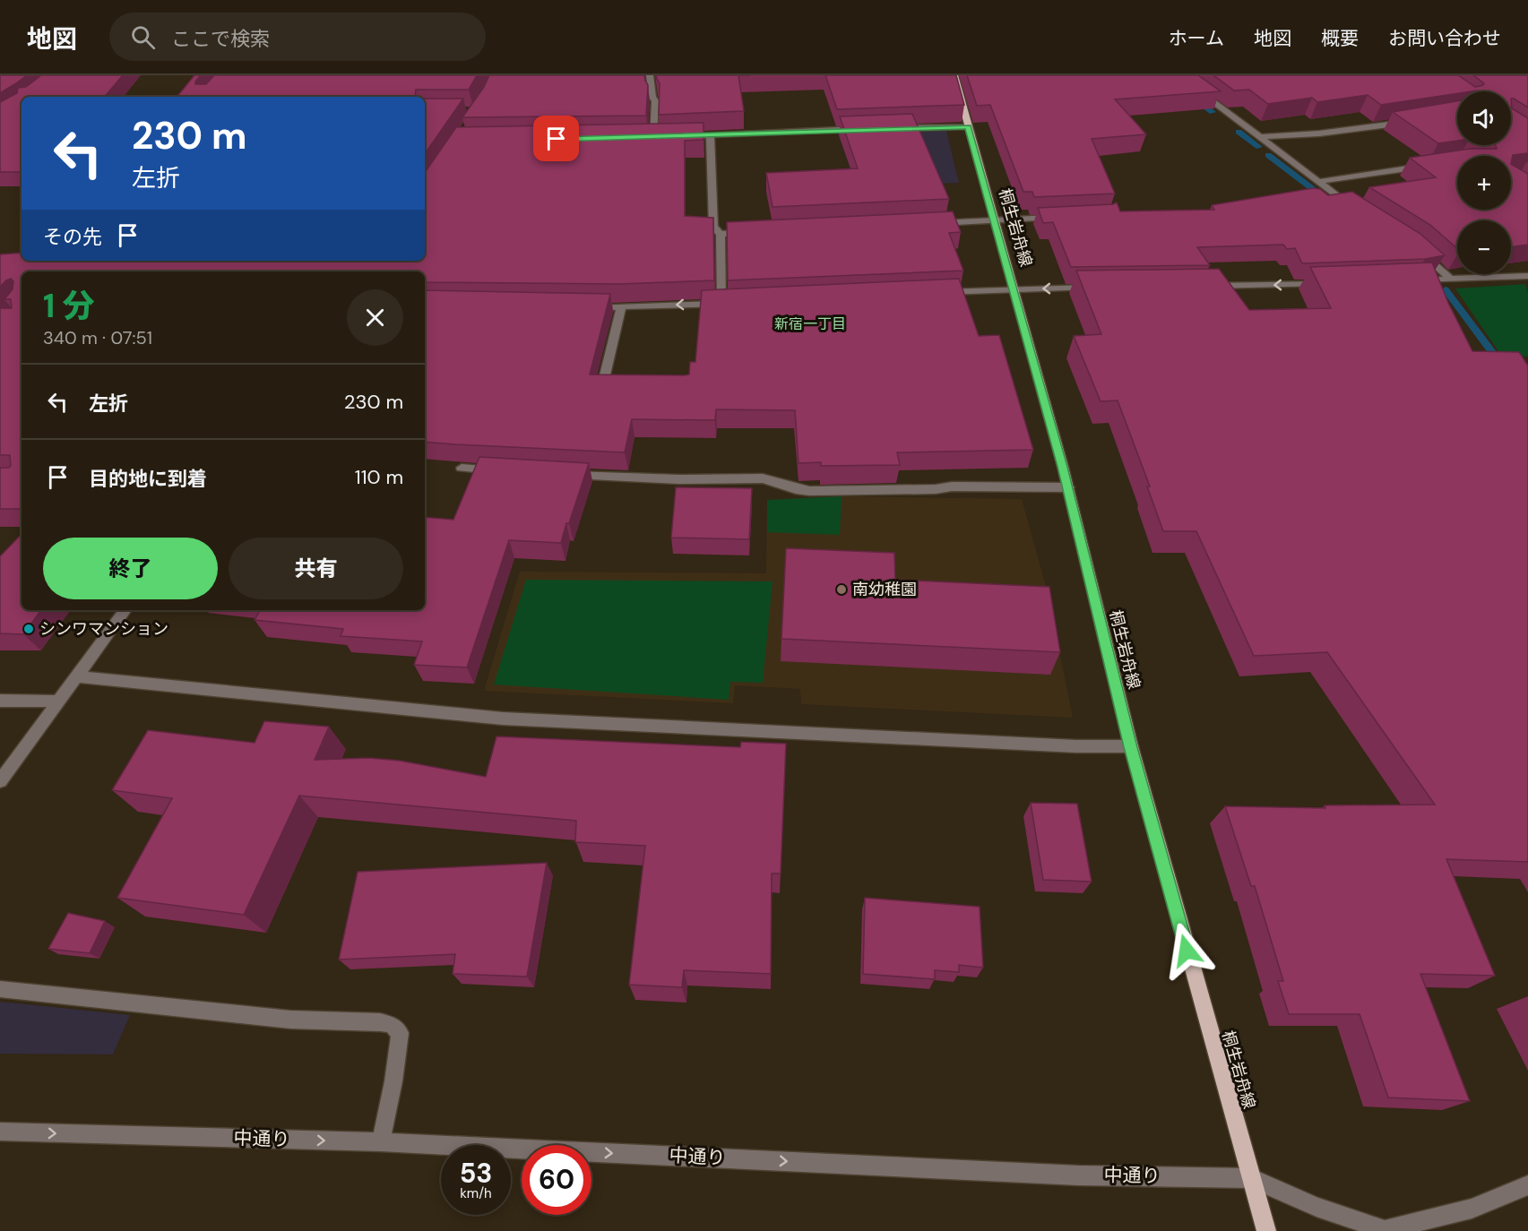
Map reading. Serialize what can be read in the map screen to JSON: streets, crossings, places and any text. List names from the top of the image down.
{
  "streets": {
    "main road": ["桐生岩舟線"],
    "street": ["中通り"]
  },
  "crossings": [
    ["桐生岩舟線", "中通り"]
  ],
  "one_way": ["中通り"],
  "districts": ["新宿一丁目"],
  "places": ["南幼稚園", "シンワマンション"],
  "page": {
    "header": "地図",
    "search": "ここで検索",
    "nav": [
      "ホーム",
      "地図",
      "概要",
      "お問い合わせ"
    ],
    "map_buttons": ["+", "−"],
    "turn": ["230 m", "左折"],
    "then": "その先",
    "heading": ["1 分", "340 m · 07:51"],
    "list": [
      {
        "name": "左折",
        "value": "230 m"
      },
      {
        "name": "目的地に到着",
        "value": "110 m"
      }
    ],
    "buttons": ["終了", "共有"],
    "speed": "53 km/h",
    "limit": "60"
  }
}
